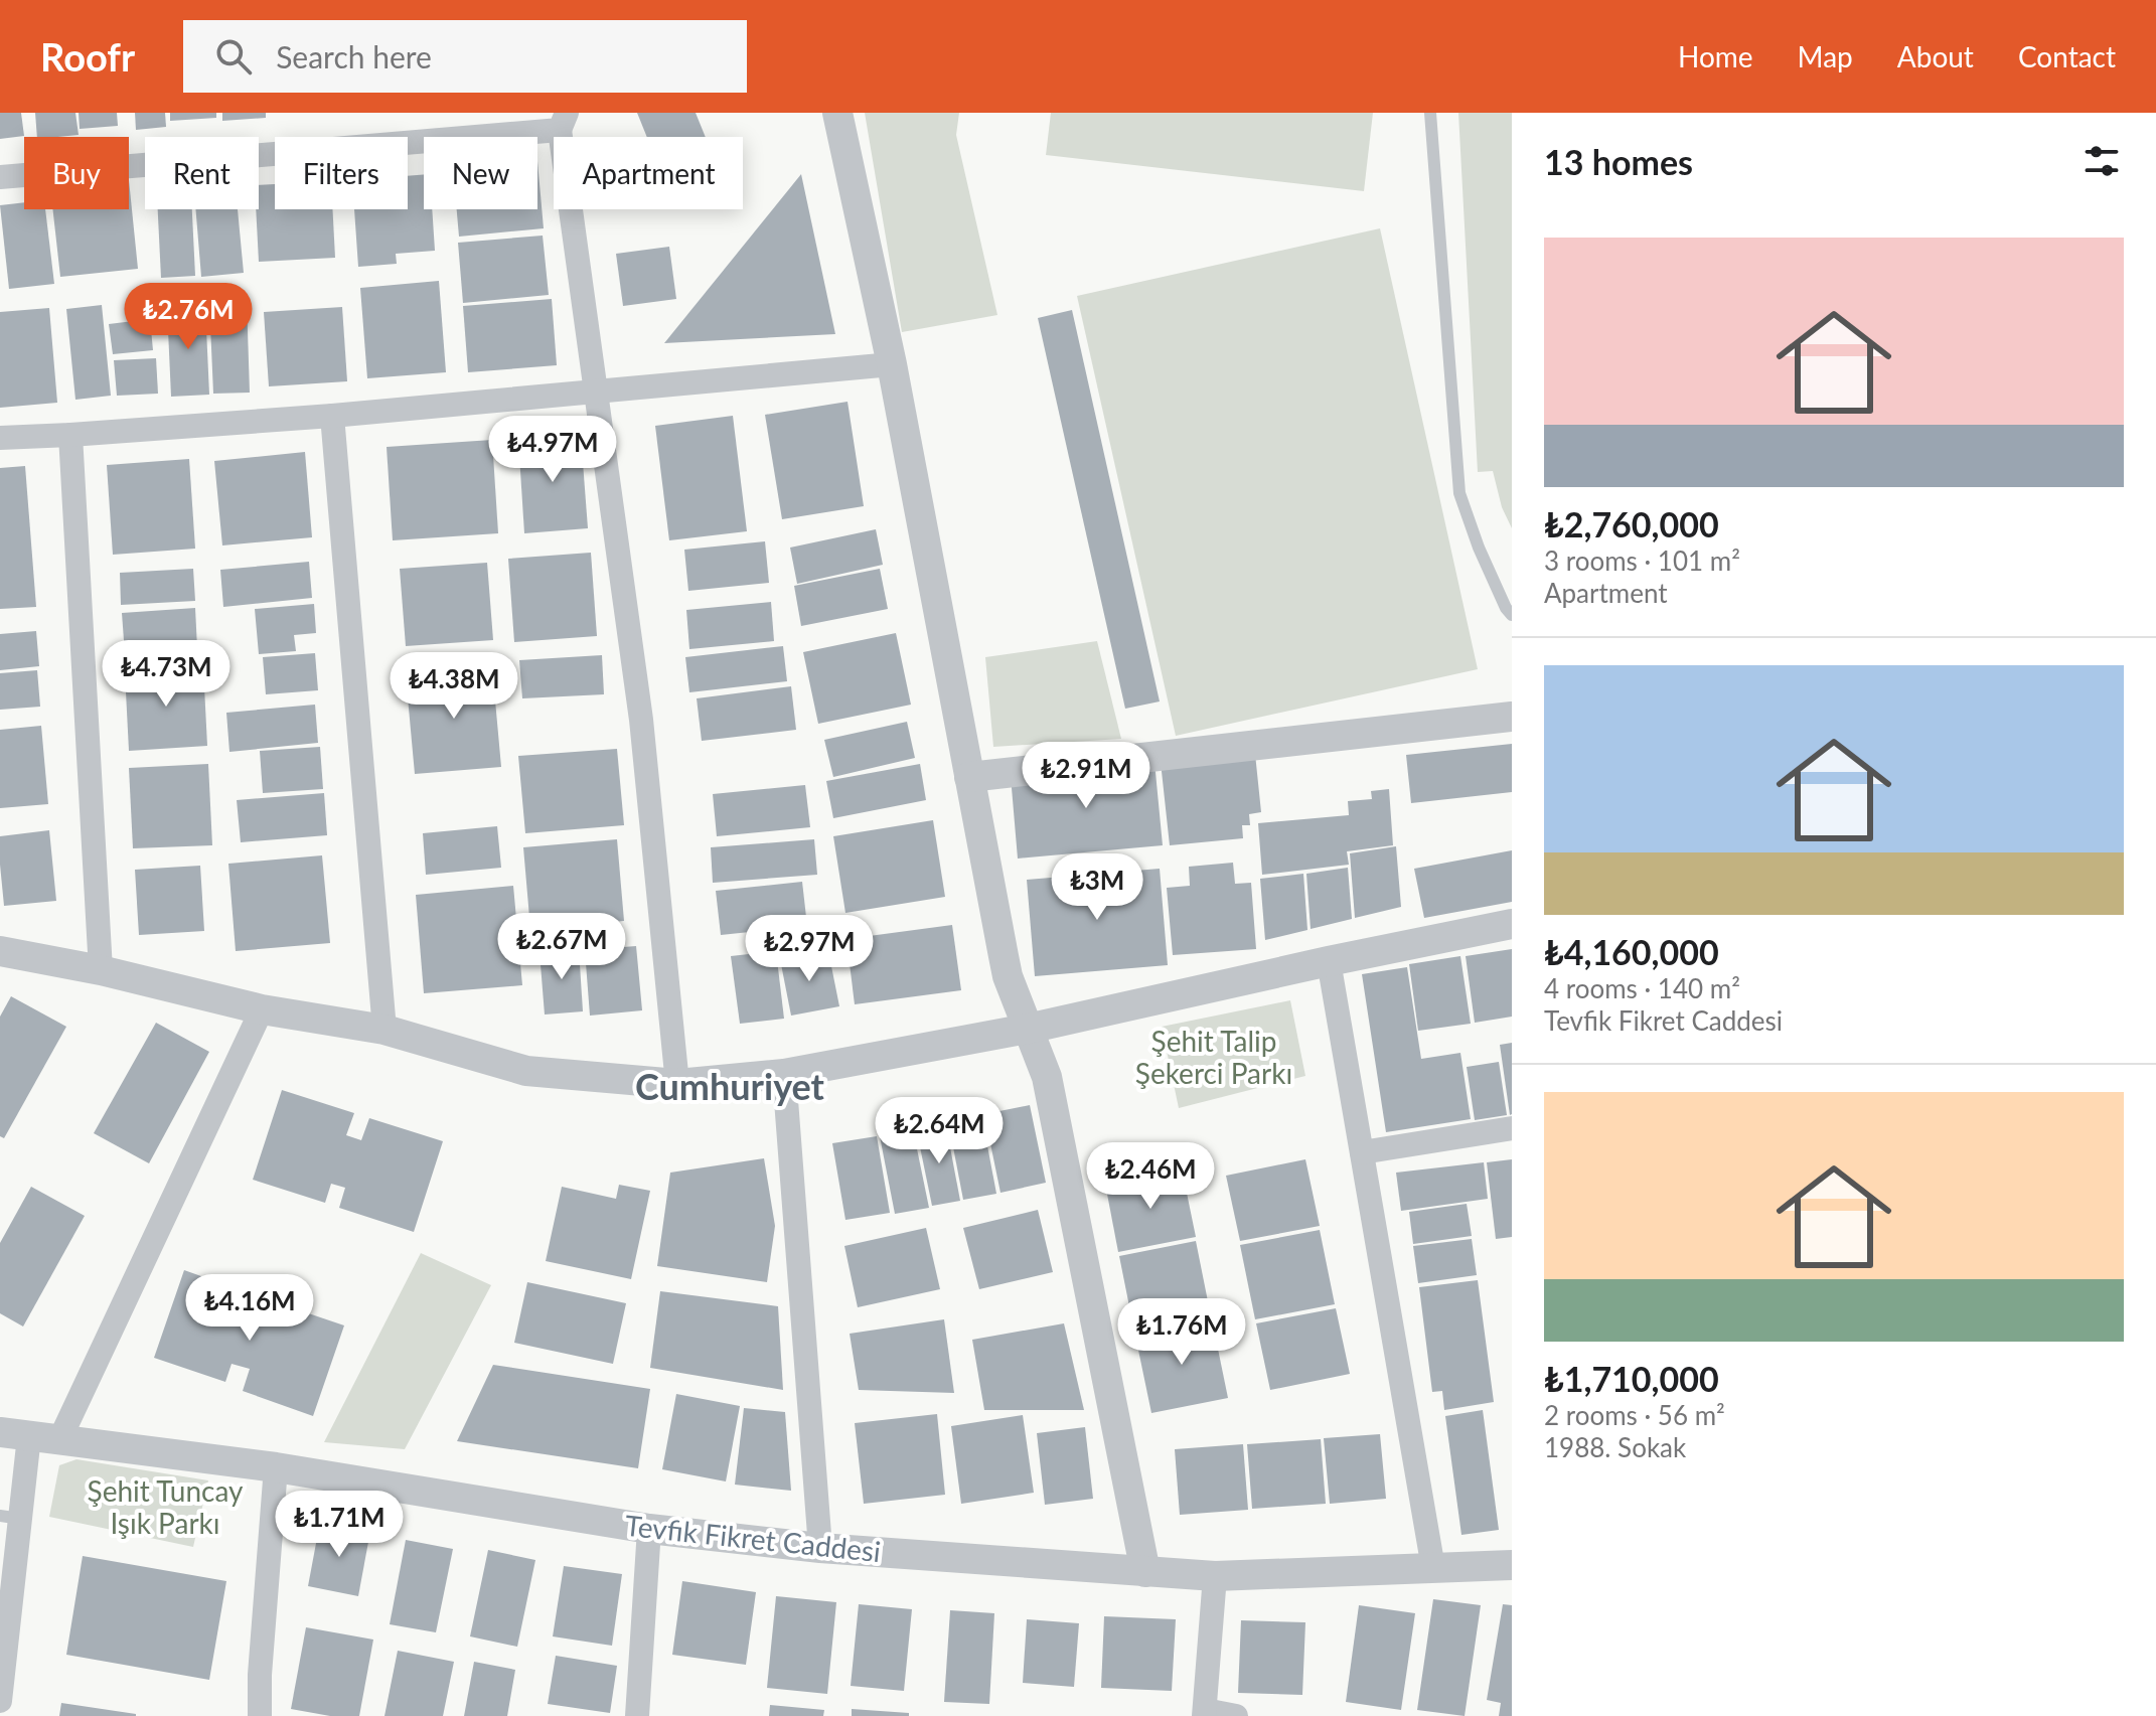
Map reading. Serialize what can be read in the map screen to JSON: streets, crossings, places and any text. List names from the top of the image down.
{
  "streets": {
    "street": ["Tevfik Fikret Caddesi"]
  },
  "districts": ["Cumhuriyet"],
  "parks": ["Şehit Talip Şekerci Parkı", "Şehit Tuncay Işık Parkı"],
  "page": {
    "header": "Roofr",
    "search": "Search here",
    "nav": [
      "Home",
      "Map",
      "About",
      "Contact"
    ],
    "heading": "13 homes",
    "chip": [
      "Buy",
      "Rent",
      "Filters",
      "New",
      "Apartment"
    ],
    "list": [
      {
        "name": "₺2,760,000",
        "note": "3 rooms · 101 m² · Apartment"
      },
      {
        "name": "₺4,160,000",
        "note": "4 rooms · 140 m² · Tevfik Fikret Caddesi"
      },
      {
        "name": "₺1,710,000",
        "note": "2 rooms · 56 m² · 1988. Sokak"
      }
    ],
    "price": [
      "₺2.76M",
      "₺4.97M",
      "₺4.73M",
      "₺4.38M",
      "₺2.91M",
      "₺3M",
      "₺2.67M",
      "₺2.97M",
      "₺2.64M",
      "₺2.46M",
      "₺4.16M",
      "₺1.76M",
      "₺1.71M"
    ]
  }
}
